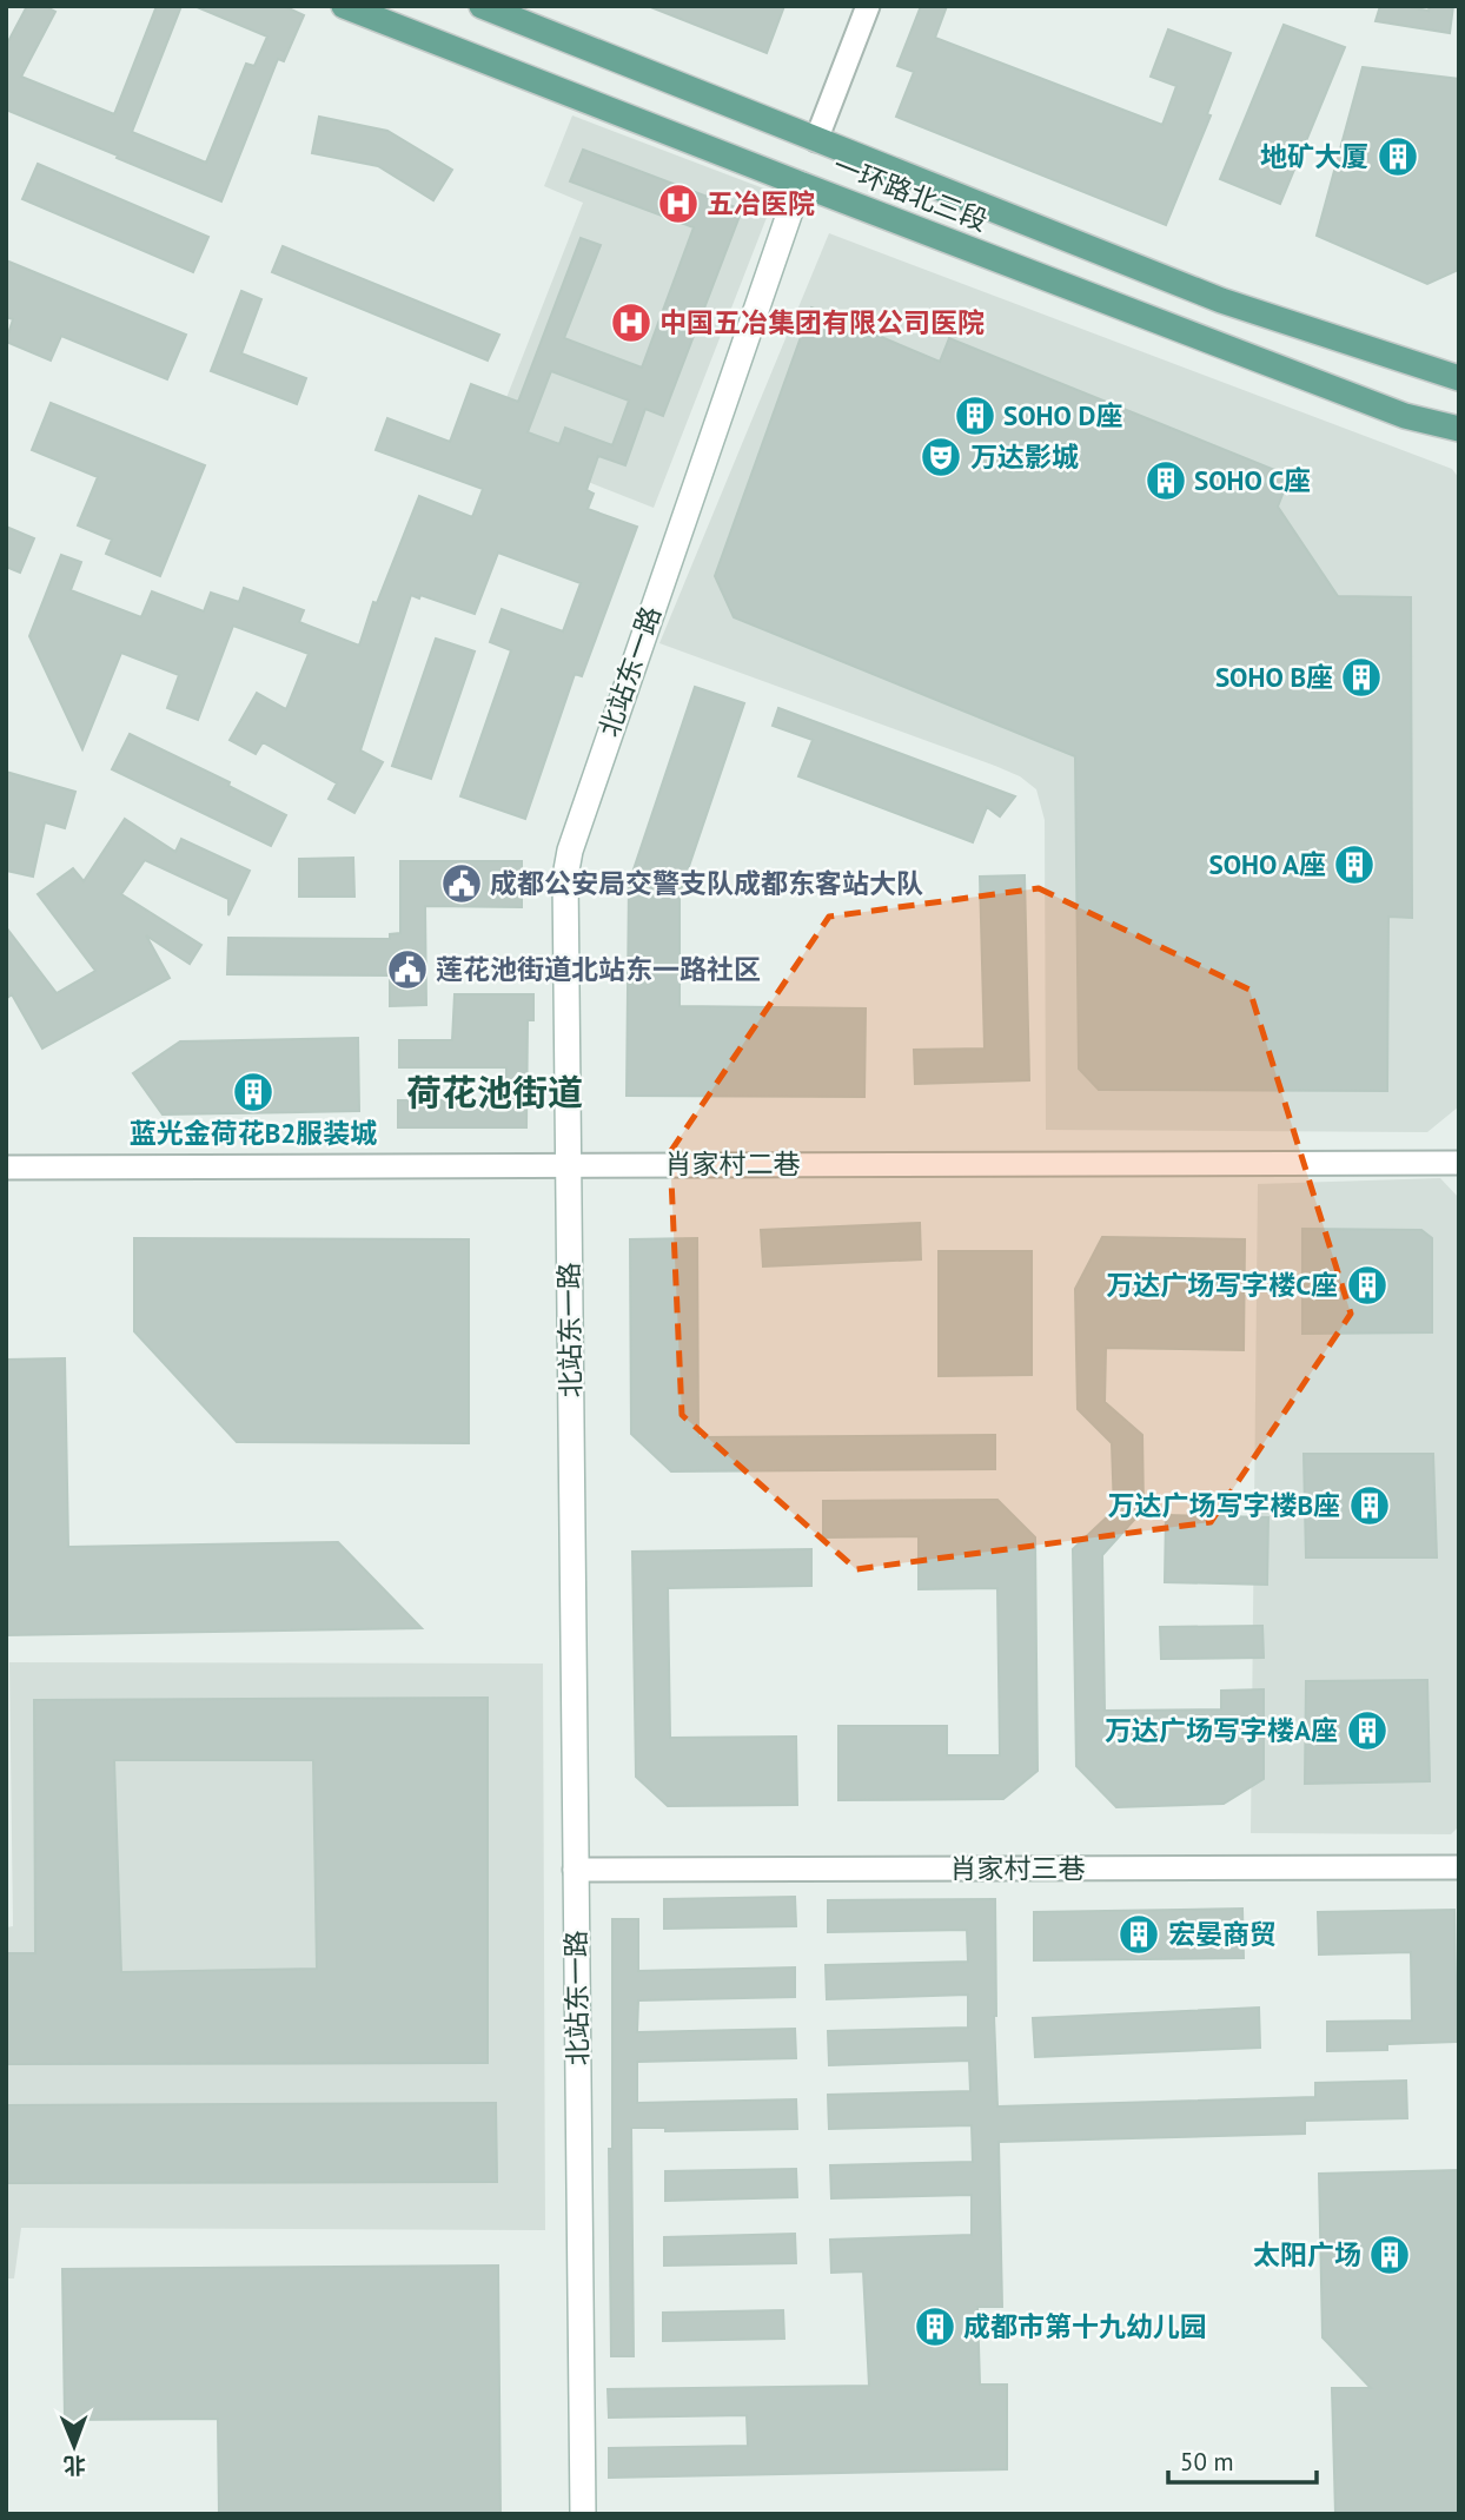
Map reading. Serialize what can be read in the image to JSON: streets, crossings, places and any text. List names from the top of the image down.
{
  "streets": {
    "main road": ["一环路北三段"],
    "street": ["北站东一路", "肖家村二巷", "肖家村三巷"]
  },
  "crossings": [
    ["一环路北三段", "北站东一路"],
    ["北站东一路", "肖家村二巷"],
    ["北站东一路", "肖家村三巷"]
  ],
  "districts": ["荷花池街道"],
  "places": {
    "building": [
      "地矿大厦",
      "SOHO D座",
      "SOHO C座",
      "SOHO B座",
      "SOHO A座",
      "蓝光金荷花B2服装城",
      "万达广场写字楼C座",
      "万达广场写字楼B座",
      "万达广场写字楼A座",
      "宏晏商贸",
      "太阳广场",
      "成都市第十九幼儿园"
    ],
    "hospital": ["五冶医院", "中国五冶集团有限公司医院"],
    "theatre": ["万达影城"],
    "public building": ["成都公安局交警支队成都东客站大队", "莲花池街道北站东一路社区"]
  },
  "scale_bar": "50 m",
  "north": "bottom"
}
